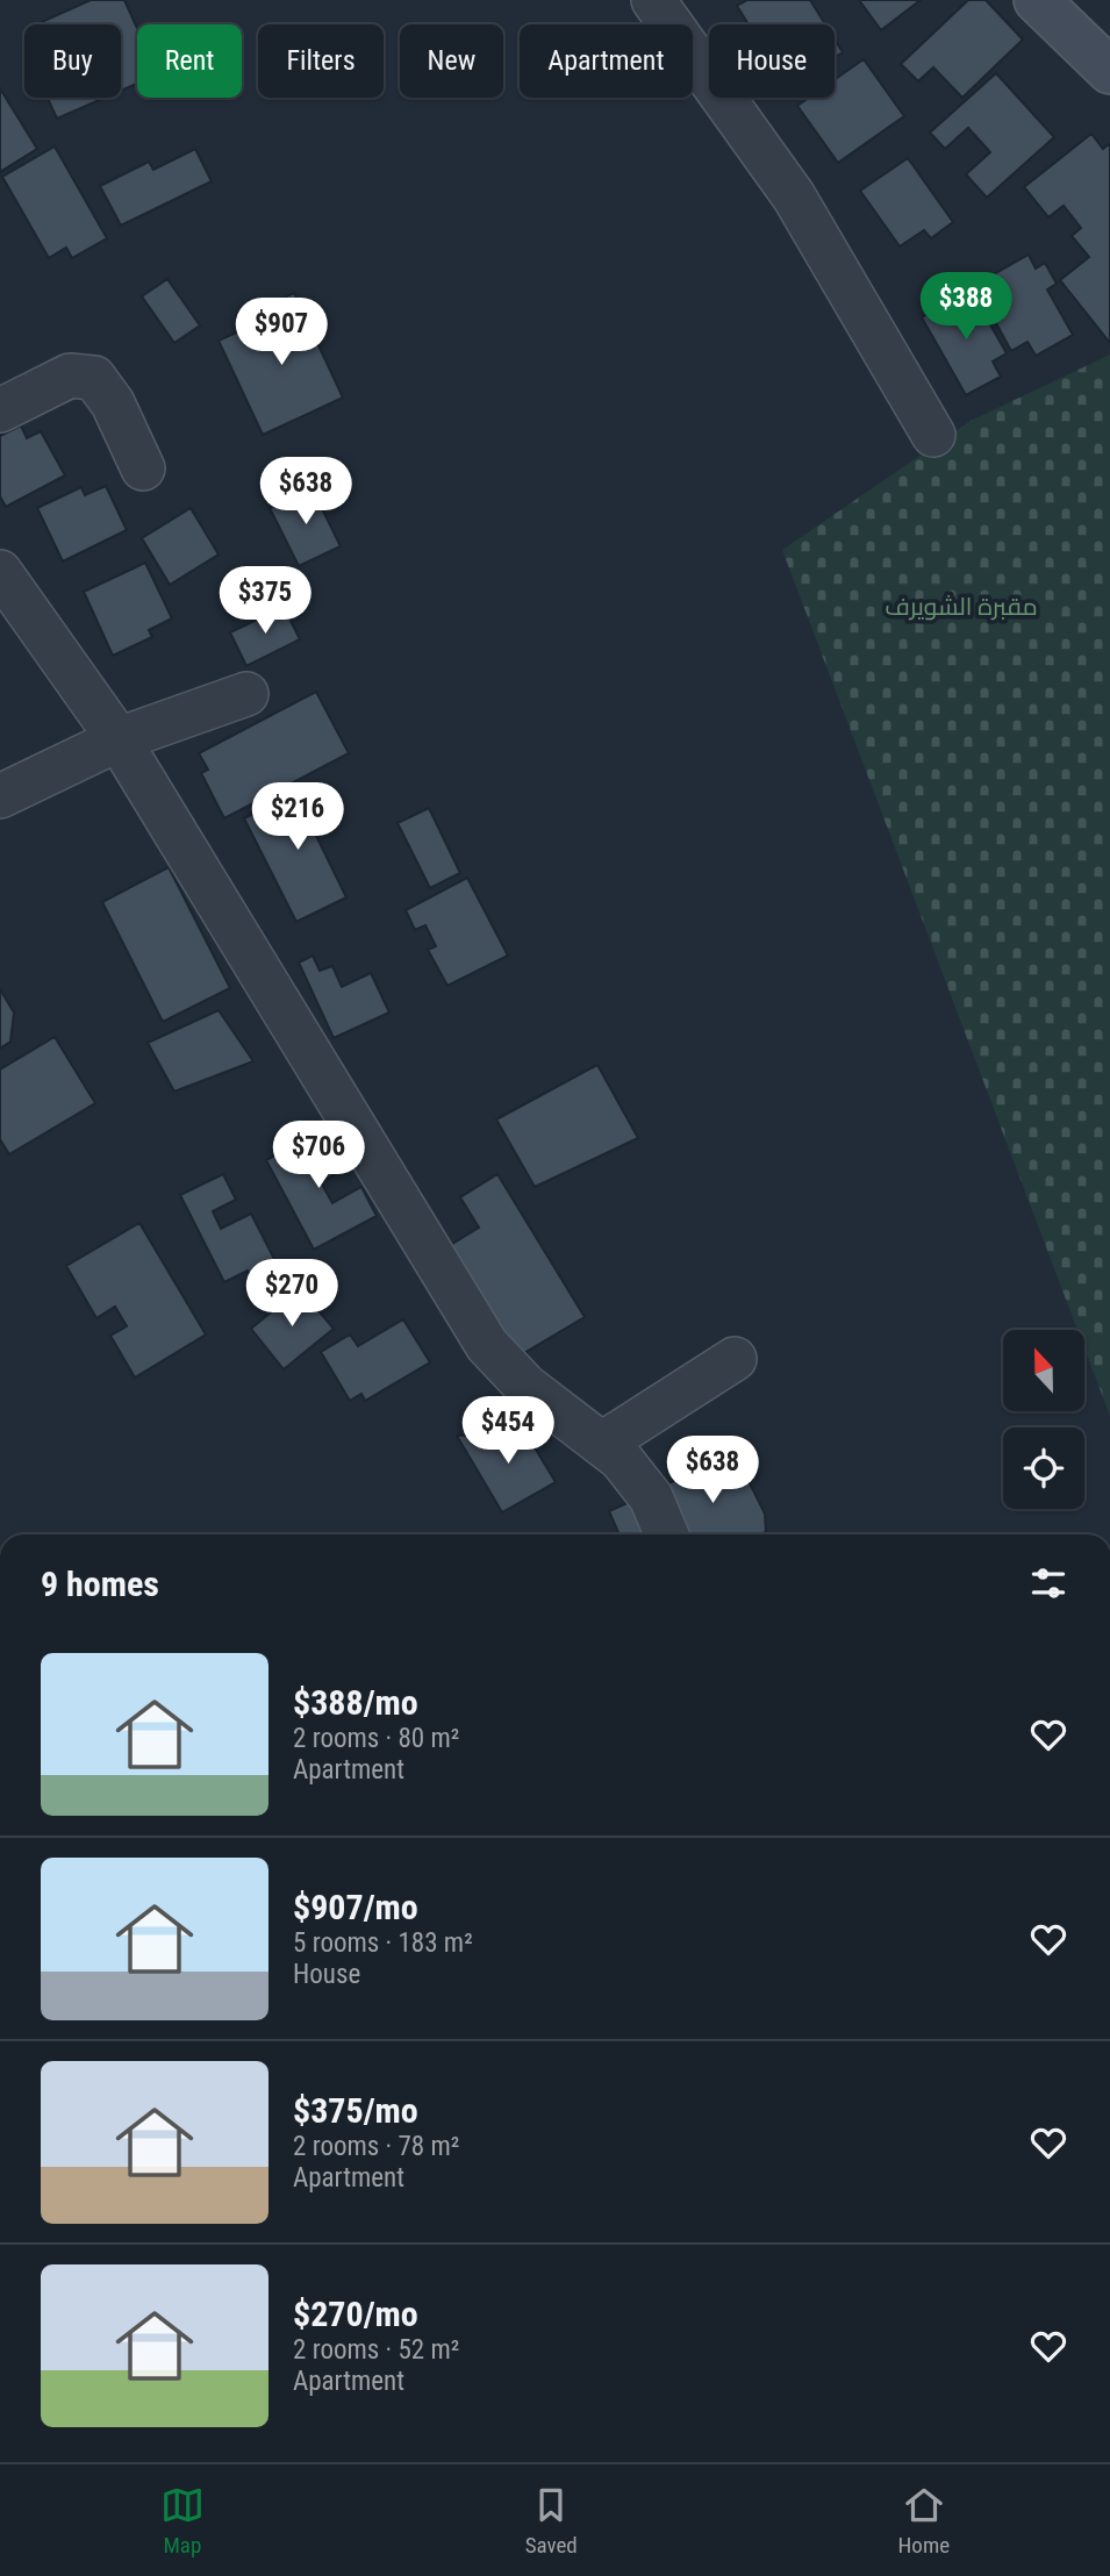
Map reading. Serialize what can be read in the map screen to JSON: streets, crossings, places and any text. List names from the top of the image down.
{
  "parks": ["مقبرة الشويرف"],
  "north": "top",
  "page": {
    "chip": [
      "Buy",
      "Rent",
      "Filters",
      "New",
      "Apartment",
      "House"
    ],
    "price": [
      "$388",
      "$907",
      "$638",
      "$375",
      "$216",
      "$706",
      "$270",
      "$454",
      "$638"
    ],
    "heading": "9 homes",
    "list": [
      {
        "name": "$388/mo",
        "note": "2 rooms · 80 m² · Apartment"
      },
      {
        "name": "$907/mo",
        "note": "5 rooms · 183 m² · House"
      },
      {
        "name": "$375/mo",
        "note": "2 rooms · 78 m² · Apartment"
      },
      {
        "name": "$270/mo",
        "note": "2 rooms · 52 m² · Apartment"
      }
    ],
    "tabs": ["Map", "Saved", "Home"]
  }
}
